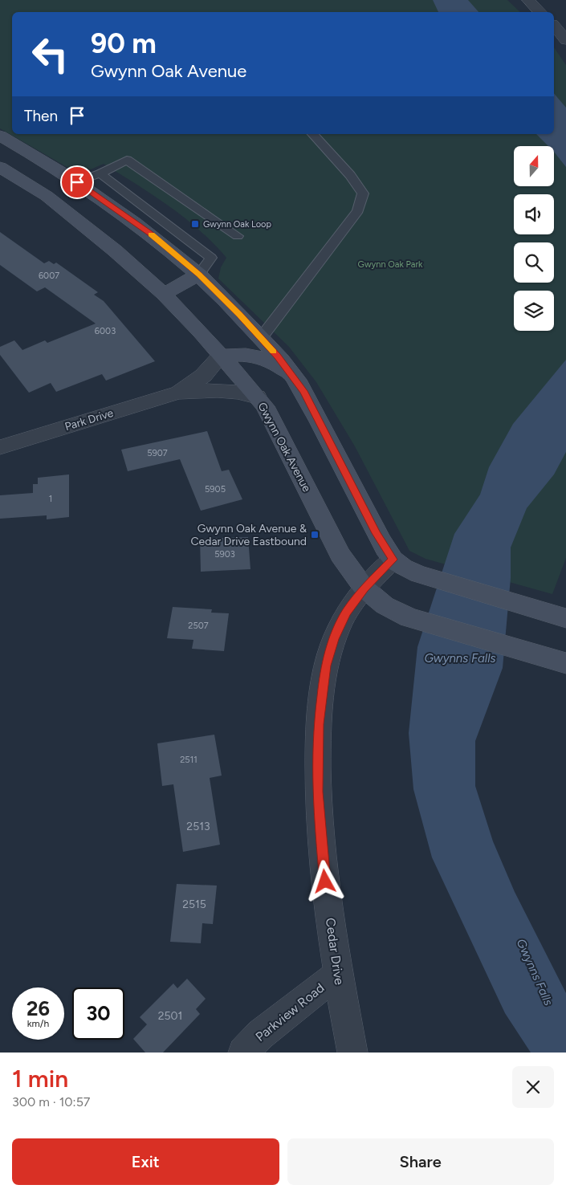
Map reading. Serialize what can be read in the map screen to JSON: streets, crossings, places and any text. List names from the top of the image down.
{
  "streets": {
    "main road": ["Gwynn Oak Avenue"],
    "street": ["Park Drive", "Cedar Drive", "Parkview Road"]
  },
  "crossings": [
    ["Park Drive", "Gwynn Oak Avenue"],
    ["Gwynn Oak Avenue", "Cedar Drive"],
    ["Cedar Drive", "Parkview Road"]
  ],
  "water": ["Gwynns Falls"],
  "parks": ["Gwynn Oak Park"],
  "places": {
    "transit": ["Gwynn Oak Loop", "Gwynn Oak Avenue & Cedar Drive Eastbound"]
  },
  "house_numbers": [
    "6007",
    "6003",
    "5907",
    "5905",
    "1",
    "5903",
    "2507",
    "2511",
    "2513",
    "2515",
    "2501"
  ],
  "north": "top",
  "page": {
    "turn": ["90 m", "Gwynn Oak Avenue"],
    "then": "Then",
    "speed": "26 km/h",
    "limit": "30",
    "heading": ["1 min", "300 m · 10:57"],
    "buttons": ["Exit", "Share"]
  }
}
